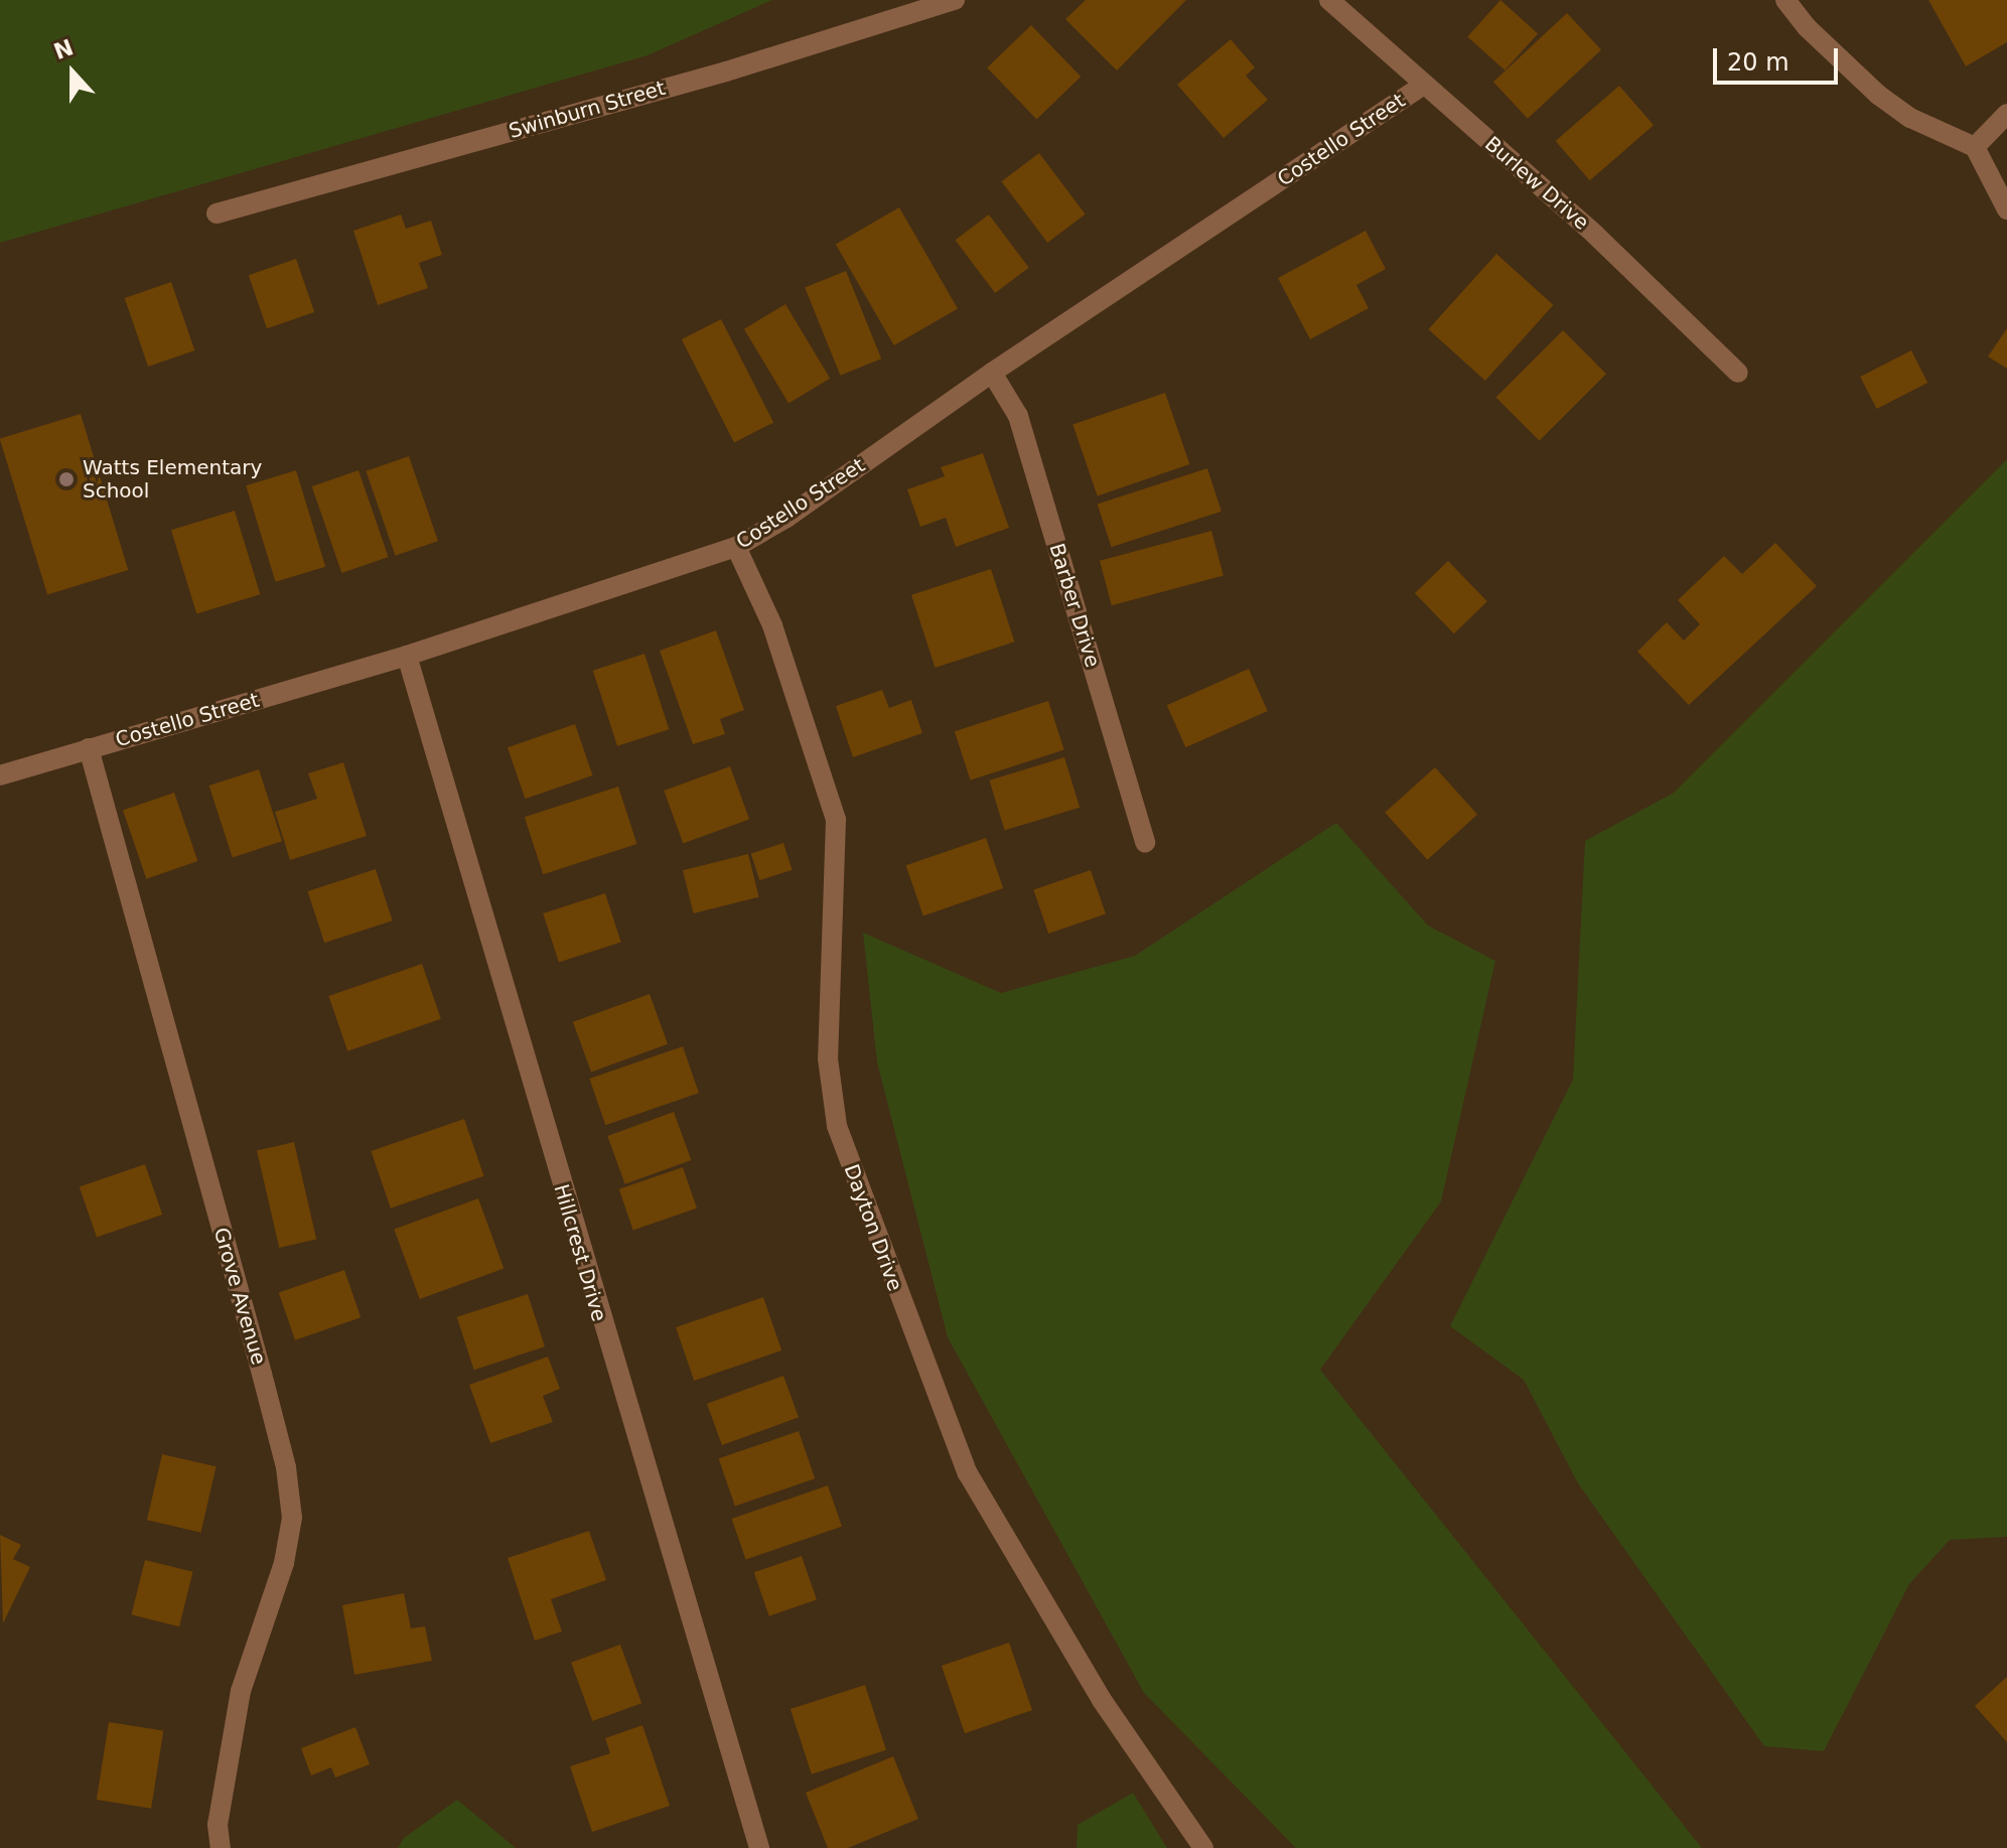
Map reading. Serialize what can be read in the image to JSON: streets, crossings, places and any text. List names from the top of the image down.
{
  "streets": {
    "street": [
      "Swinburn Street",
      "Costello Street",
      "Burlew Drive",
      "Barber Drive",
      "Dayton Drive",
      "Hillcrest Drive",
      "Grove Avenue"
    ]
  },
  "crossings": [
    ["Costello Street", "Burlew Drive"],
    ["Costello Street", "Barber Drive"],
    ["Costello Street", "Dayton Drive"],
    ["Costello Street", "Hillcrest Drive"],
    ["Costello Street", "Grove Avenue"]
  ],
  "places": ["Watts Elementary School"],
  "scale_bar": "20 m",
  "north": "top"
}
